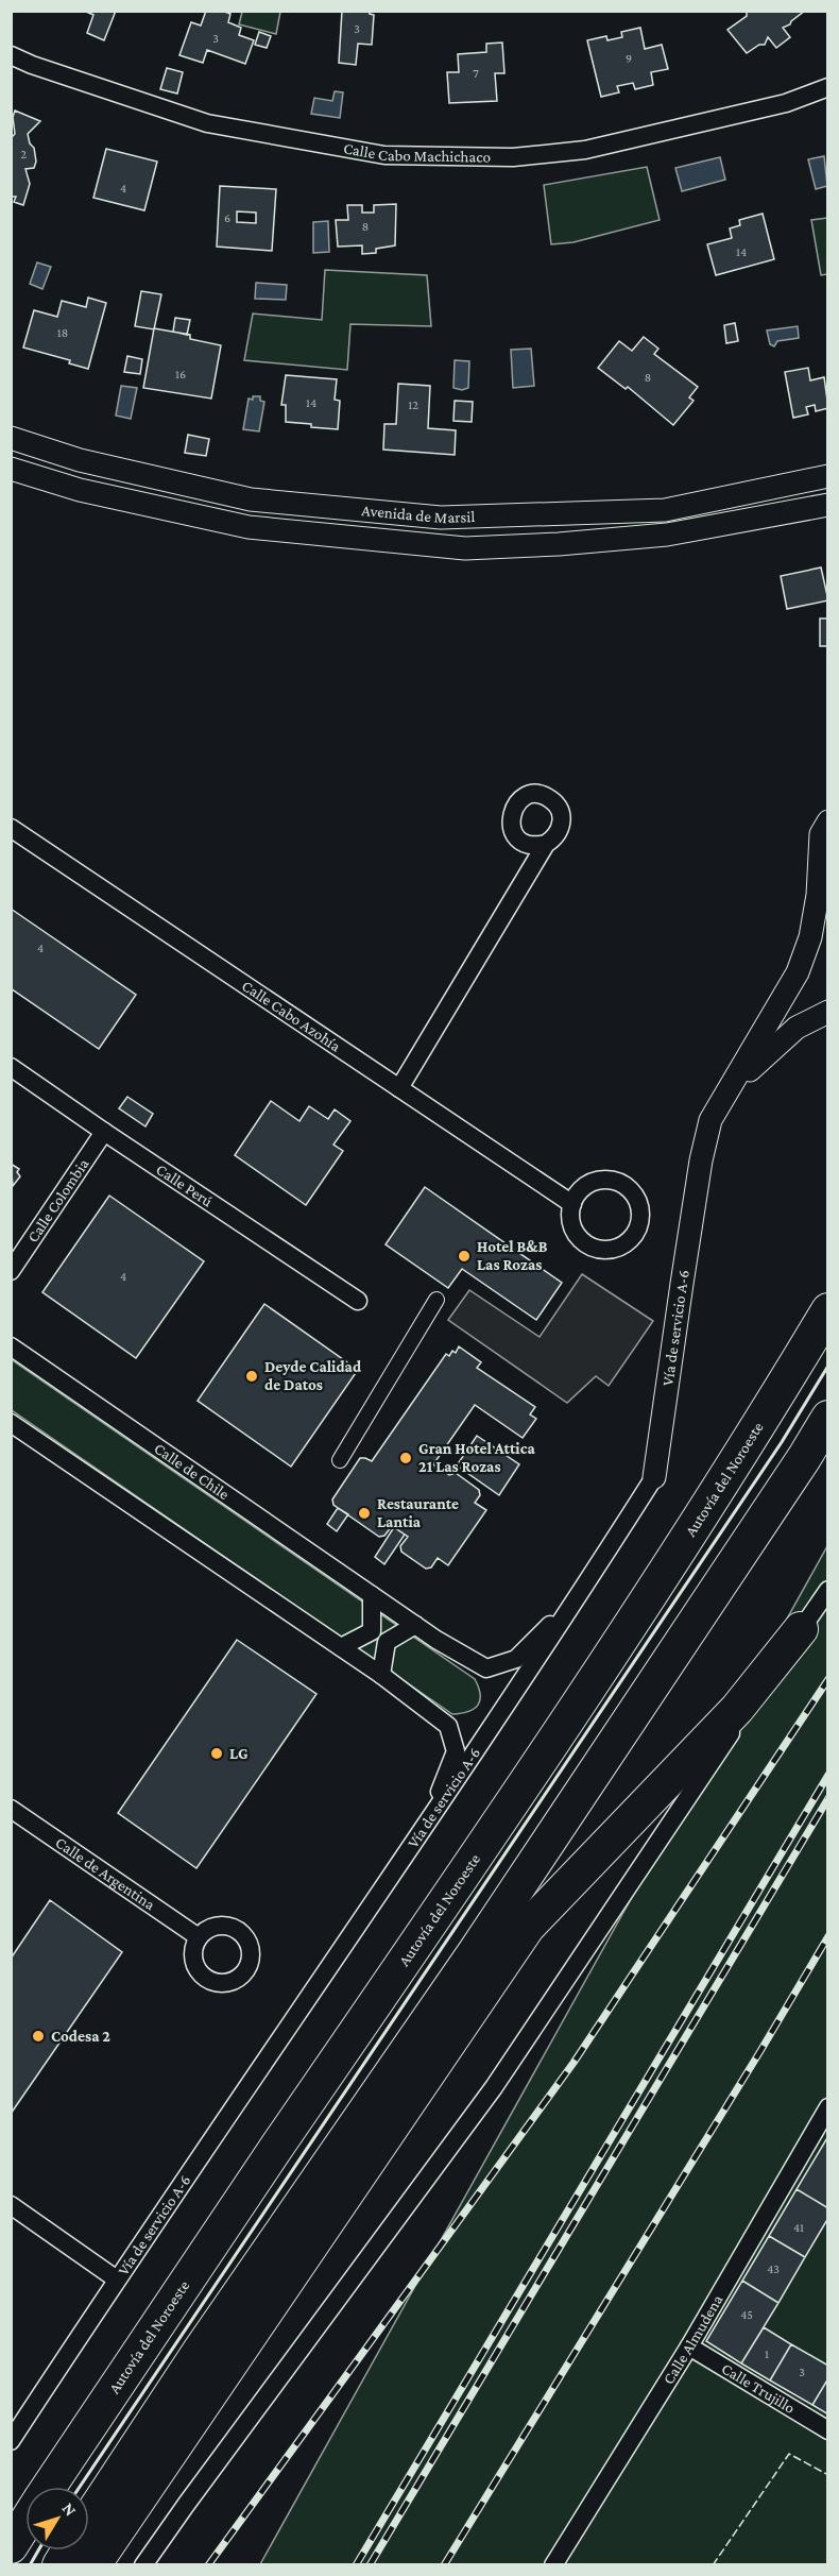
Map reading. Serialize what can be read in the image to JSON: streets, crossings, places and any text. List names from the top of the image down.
{
  "streets": {
    "highway": ["Autovía del Noroeste"],
    "street": [
      "Calle Cabo Machichaco",
      "Avenida de Marsil",
      "Calle Cabo Azohía",
      "Calle Perú",
      "Calle Colombia",
      "Vía de servicio A-6",
      "Calle de Chile",
      "Calle de Argentina",
      "Calle Almudena",
      "Calle Trujillo"
    ]
  },
  "crossings": [
    ["Calle Perú", "Calle Colombia"],
    ["Vía de servicio A-6", "Calle de Chile"],
    ["Calle Almudena", "Calle Trujillo"]
  ],
  "places": [
    "Hotel B&B Las Rozas",
    "Deyde Calidad de Datos",
    "Gran Hotel Attica 21 Las Rozas",
    "Restaurante Lantia",
    "LG",
    "Codesa 2"
  ],
  "house_numbers": [
    "3",
    "3",
    "9",
    "7",
    "2",
    "4",
    "6",
    "8",
    "14",
    "18",
    "16",
    "8",
    "14",
    "12",
    "4",
    "4",
    "41",
    "43",
    "45",
    "1",
    "3"
  ],
  "north": "top right"
}
